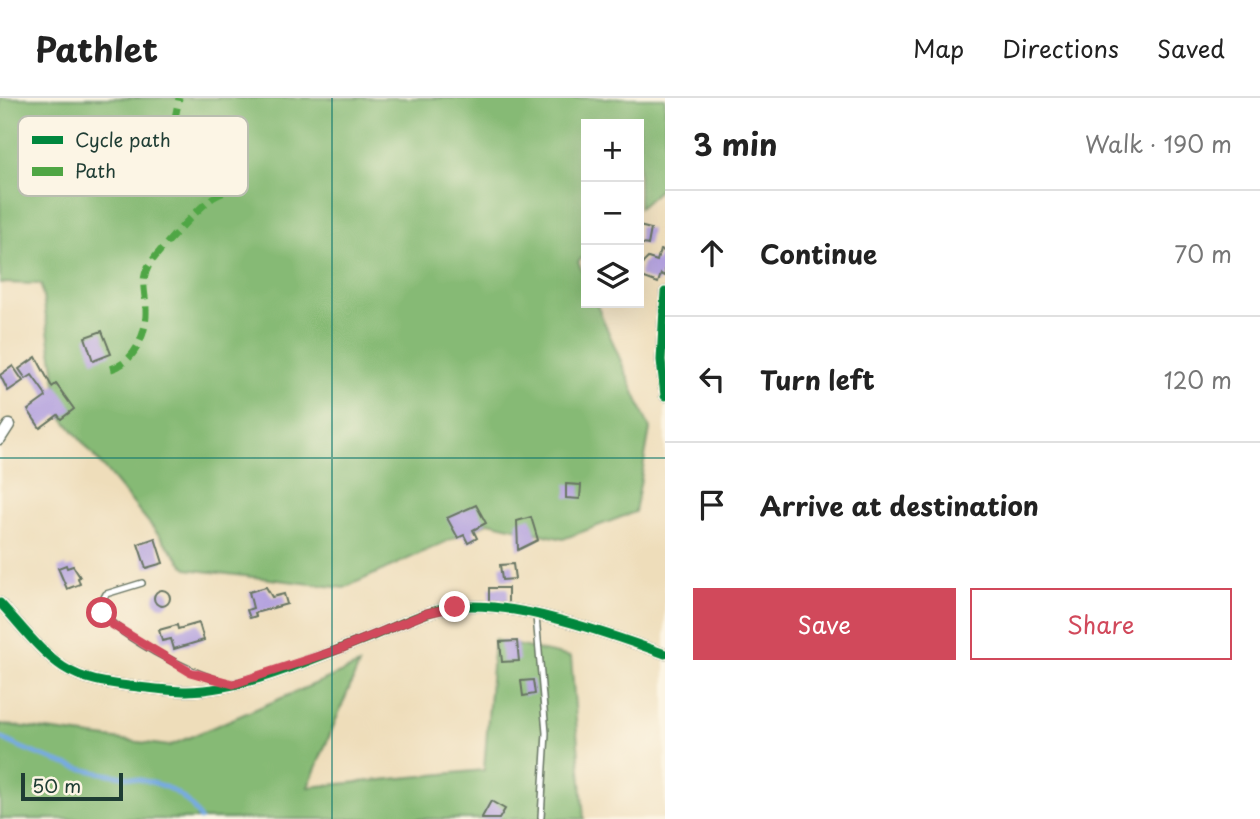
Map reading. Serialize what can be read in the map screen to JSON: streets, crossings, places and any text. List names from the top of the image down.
{
  "legend": ["Cycle path", "Path"],
  "scale_bar": "50 m",
  "page": {
    "header": "Pathlet",
    "nav": ["Map", "Directions", "Saved"],
    "heading": ["3 min", "Walk · 190 m"],
    "map_buttons": ["+", "−"],
    "list": [
      ["Continue", "70 m"],
      ["Turn left", "120 m"],
      "Arrive at destination"
    ],
    "buttons": ["Save", "Share"],
    "scale": "50 m"
  }
}
